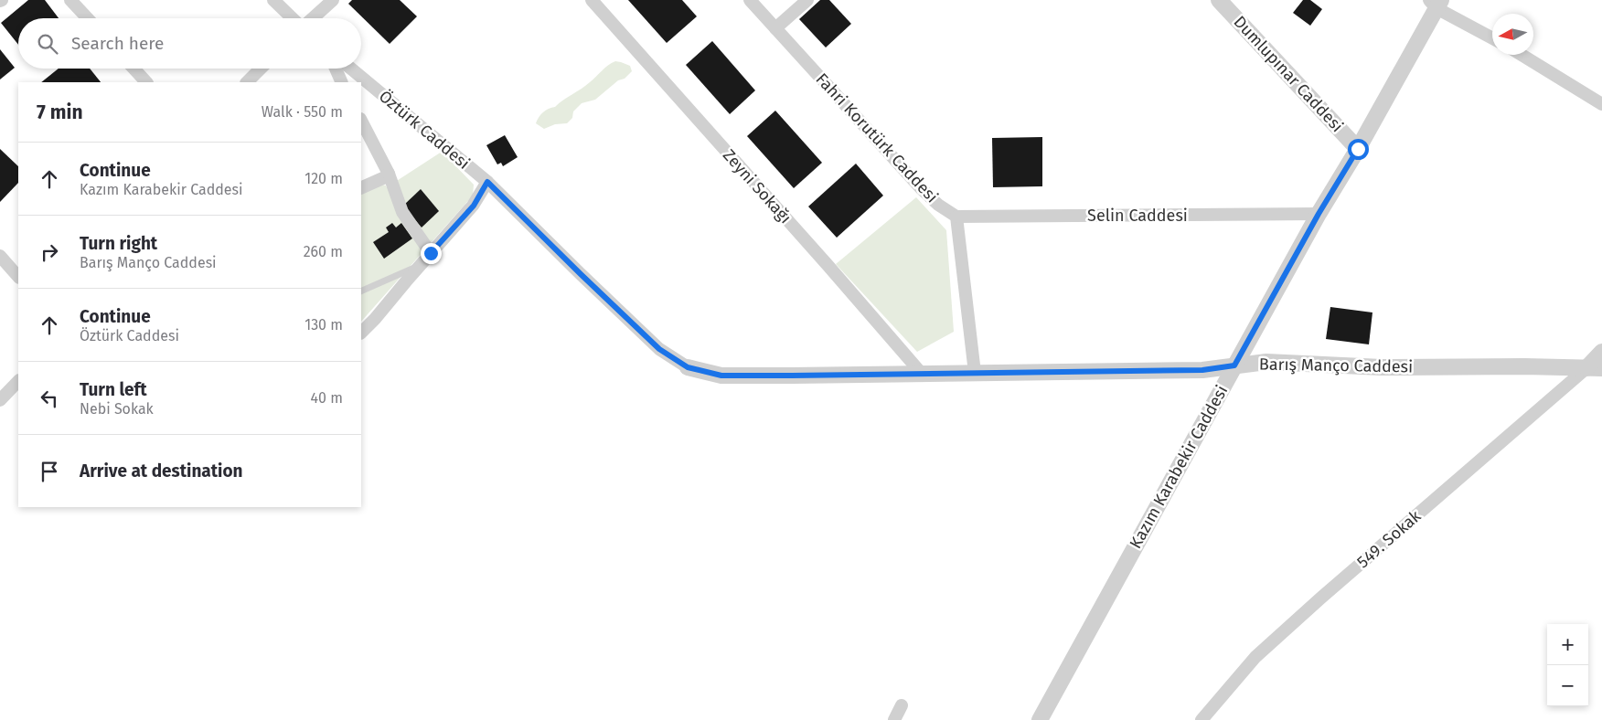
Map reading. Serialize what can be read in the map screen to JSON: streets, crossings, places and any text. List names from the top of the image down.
{
  "streets": {
    "street": [
      "Dumlupınar Caddesi",
      "Öztürk Caddesi",
      "Fahri Korutürk Caddesi",
      "Zeyni Sokağı",
      "Selin Caddesi",
      "Barış Manço Caddesi",
      "Kazım Karabekir Caddesi",
      "549. Sokak"
    ]
  },
  "crossings": [
    ["Dumlupınar Caddesi", "Kazım Karabekir Caddesi"],
    ["Öztürk Caddesi", "Barış Manço Caddesi"],
    ["Fahri Korutürk Caddesi", "Selin Caddesi"],
    ["Zeyni Sokağı", "Barış Manço Caddesi"],
    ["Selin Caddesi", "Kazım Karabekir Caddesi"],
    ["Barış Manço Caddesi", "Kazım Karabekir Caddesi"],
    ["Barış Manço Caddesi", "549. Sokak"]
  ],
  "north": "left",
  "page": {
    "search": "Search here",
    "heading": ["7 min", "Walk · 550 m"],
    "list": [
      ["Continue", "Kazım Karabekir Caddesi", "120 m"],
      ["Turn right", "Barış Manço Caddesi", "260 m"],
      ["Continue", "Öztürk Caddesi", "130 m"],
      ["Turn left", "Nebi Sokak", "40 m"],
      "Arrive at destination"
    ],
    "map_buttons": ["+", "−"]
  }
}
